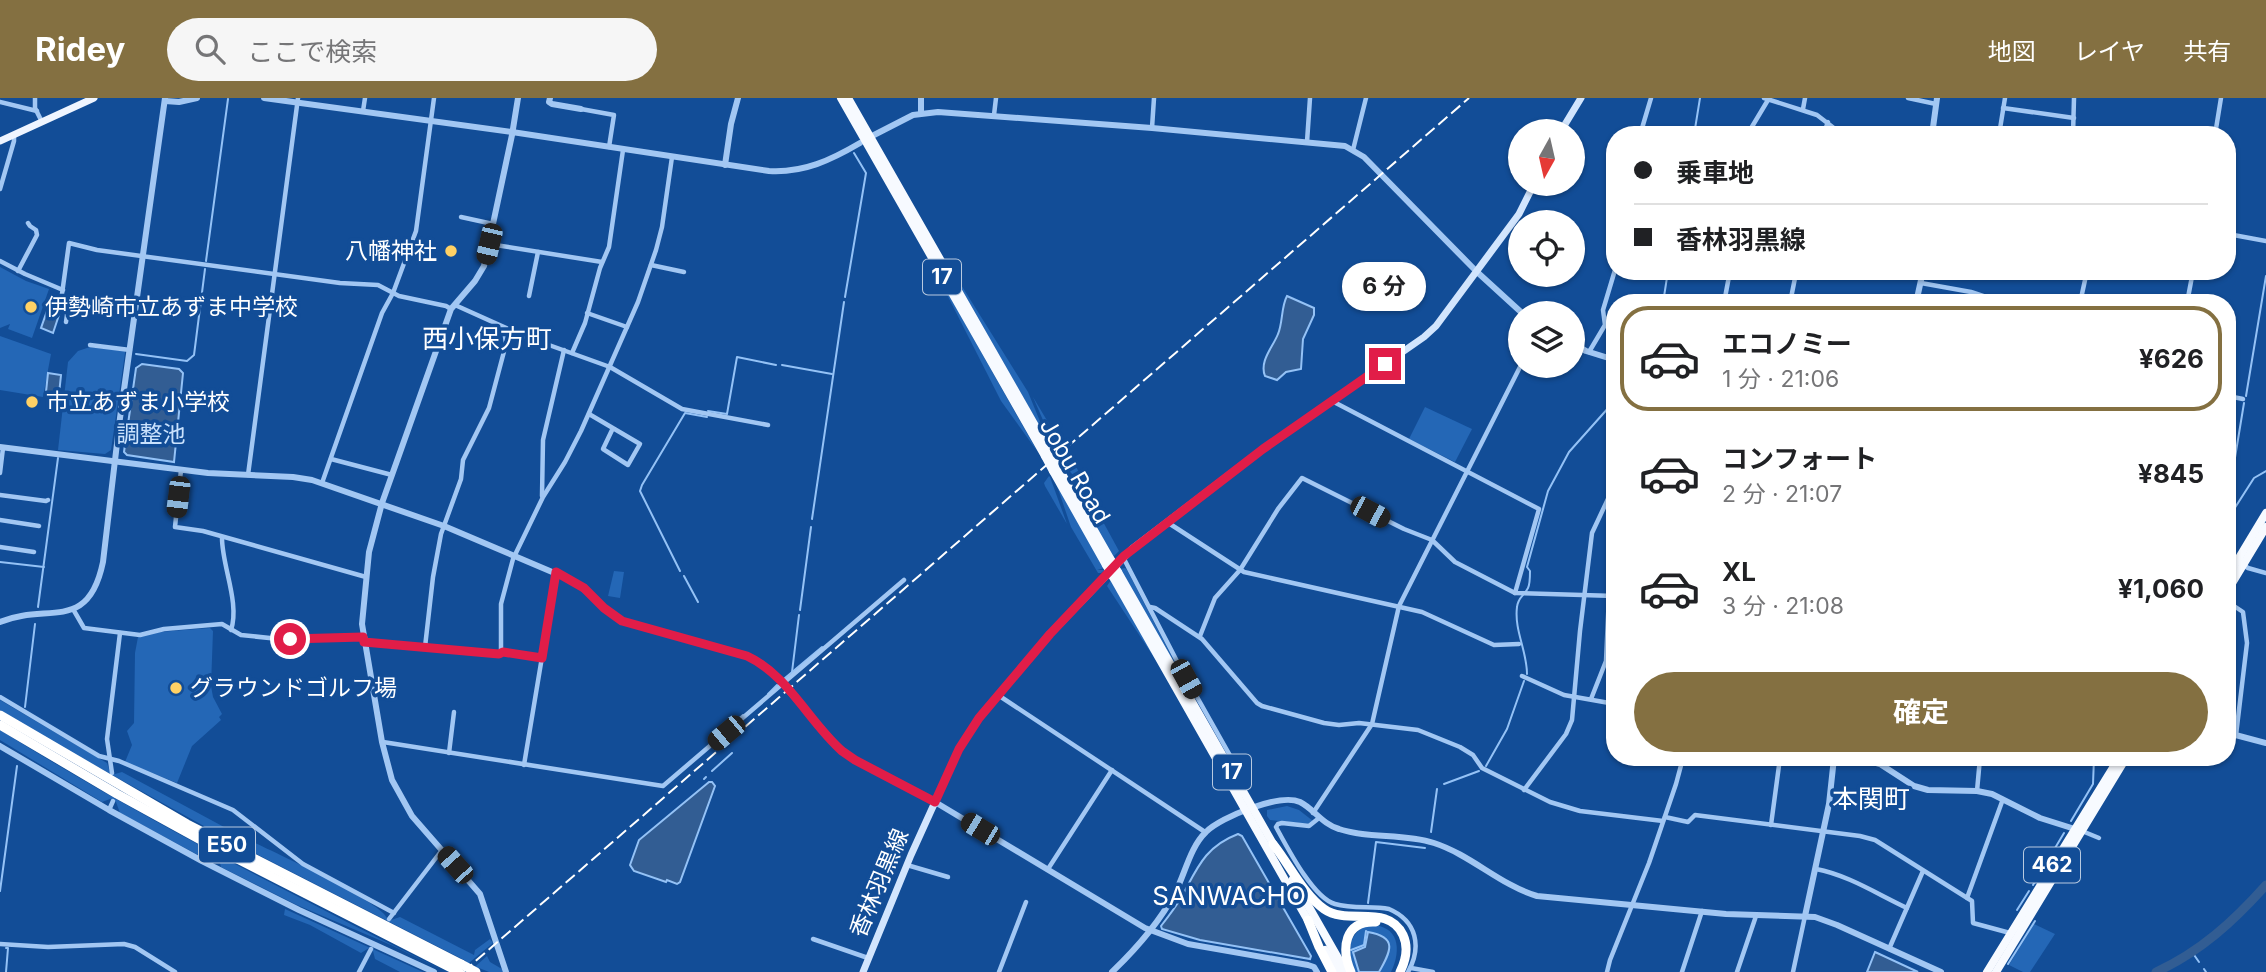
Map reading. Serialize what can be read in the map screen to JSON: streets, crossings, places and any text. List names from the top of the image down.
{
  "streets": {
    "highway": [
      "17",
      "Jobu Road",
      "E50",
      "462"
    ],
    "main road": ["香林羽黒線"]
  },
  "districts": ["西小保方町", "本関町", "SANWACHO"],
  "parks": ["調整池"],
  "places": [
    "八幡神社",
    "伊勢崎市立あずま中学校",
    "市立あずま小学校",
    "グラウンドゴルフ場"
  ],
  "north": "bottom",
  "page": {
    "header": "Ridey",
    "search": "ここで検索",
    "nav": ["地図", "レイヤ", "共有"],
    "banner": ["乗車地", "香林羽黒線"],
    "bubble": "6 分",
    "list": [
      {
        "name": "エコノミー",
        "note": "1 分 · 21:06",
        "value": "¥626"
      },
      {
        "name": "コンフォート",
        "note": "2 分 · 21:07",
        "value": "¥845"
      },
      {
        "name": "XL",
        "note": "3 分 · 21:08",
        "value": "¥1,060"
      }
    ],
    "buttons": "確定"
  }
}
